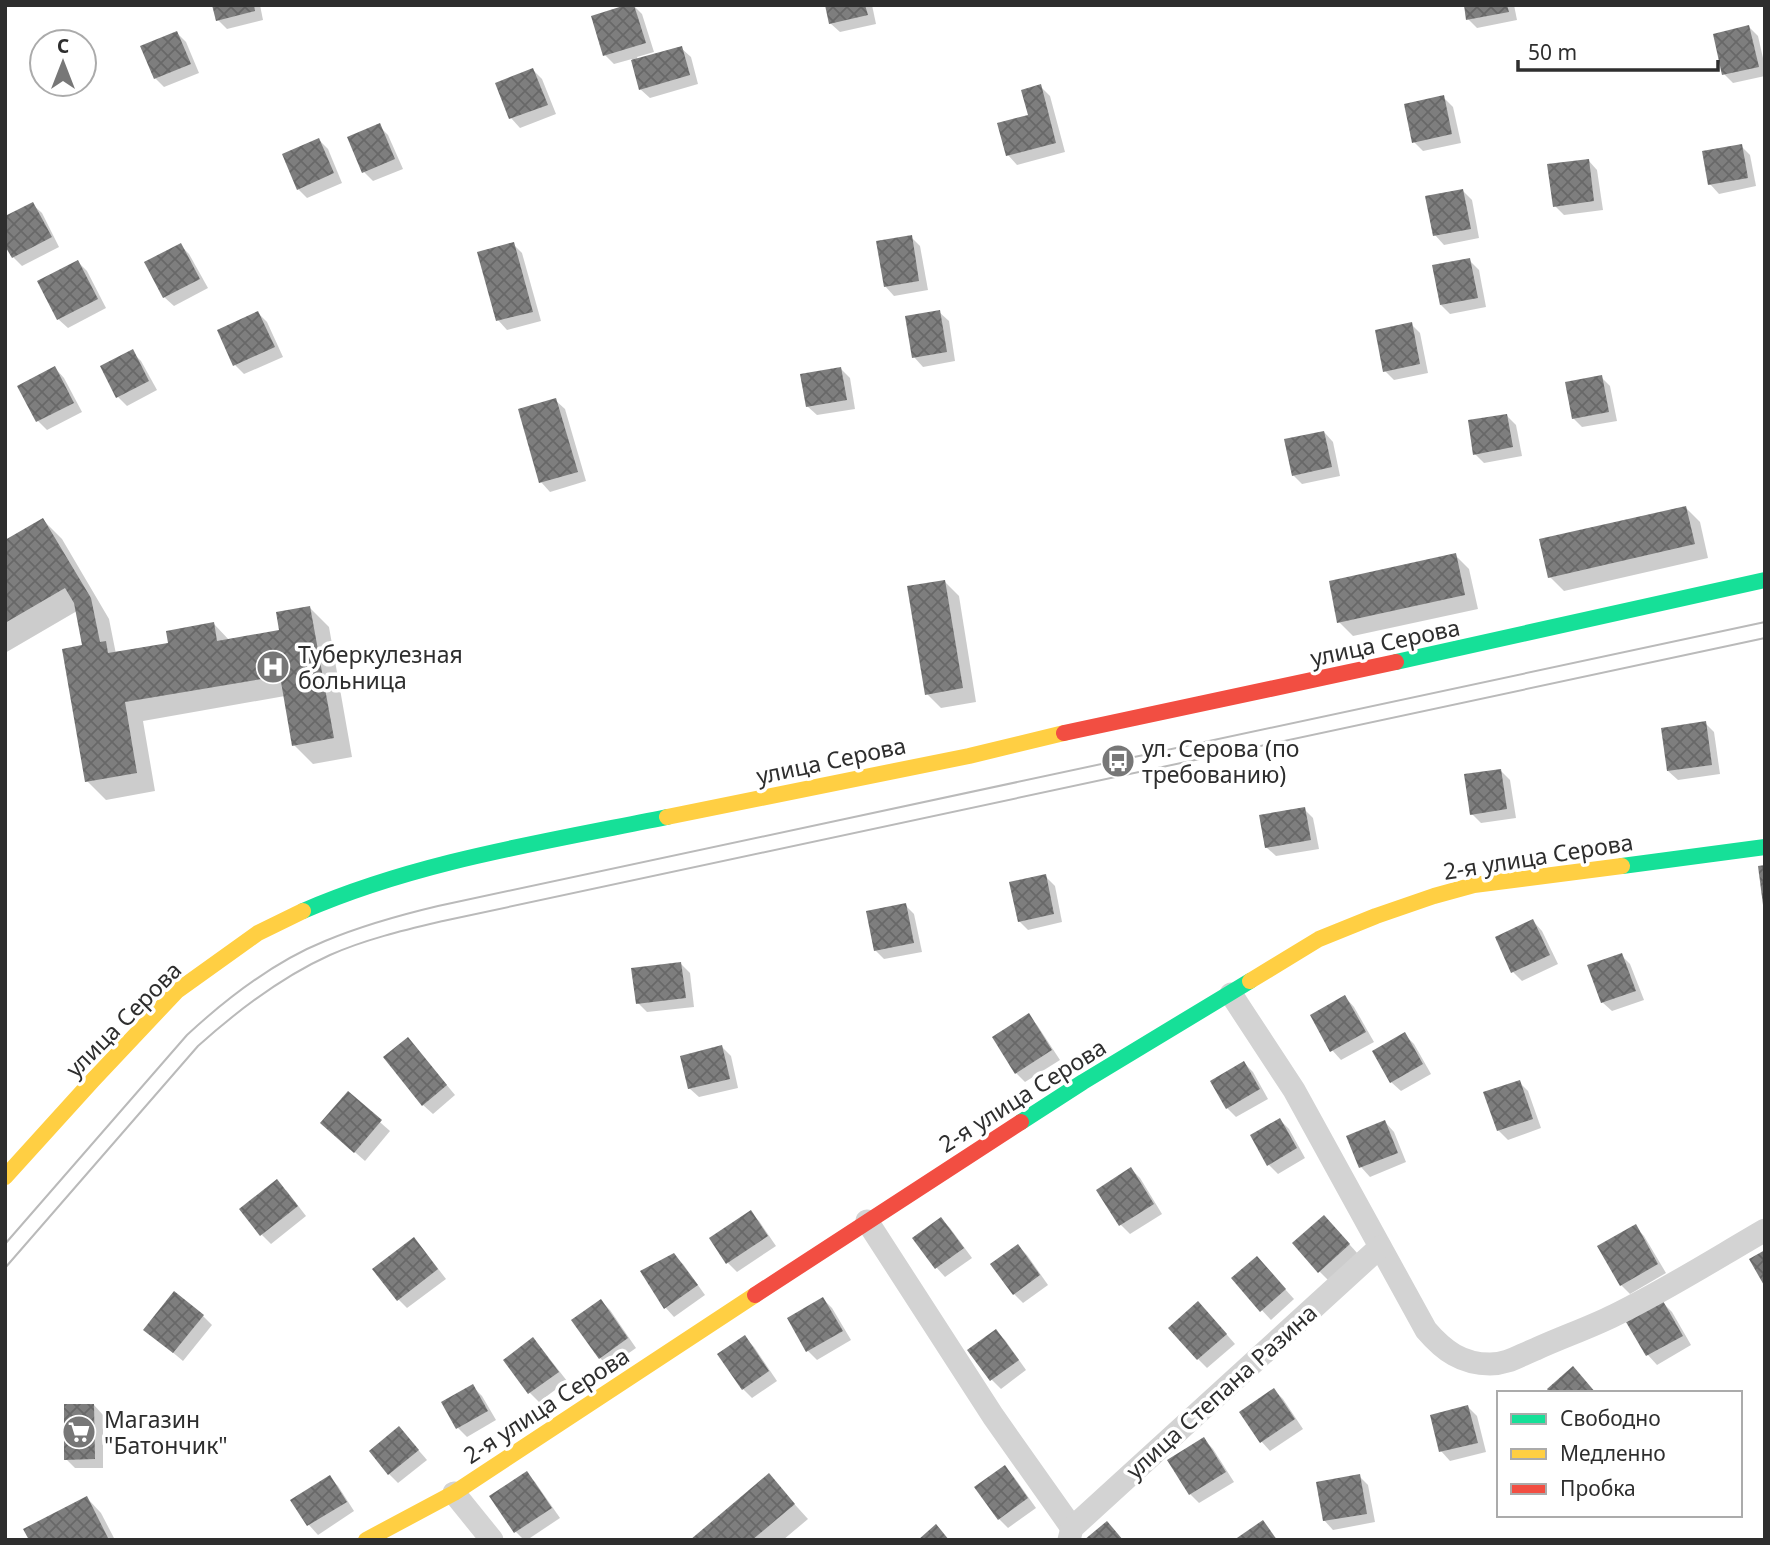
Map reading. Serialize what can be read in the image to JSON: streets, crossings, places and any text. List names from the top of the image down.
{
  "streets": {
    "main road": ["улица Серова", "2-я улица Серова"],
    "street": ["улица Степана Разина"]
  },
  "places": {
    "hospital": ["Туберкулезная больница"],
    "bus stop": ["ул. Серова (по требованию)"],
    "supermarket": ["Магазин \"Батончик\""]
  },
  "legend": ["Свободно", "Медленно", "Пробка"],
  "scale_bar": "50 m",
  "north": "top"
}
